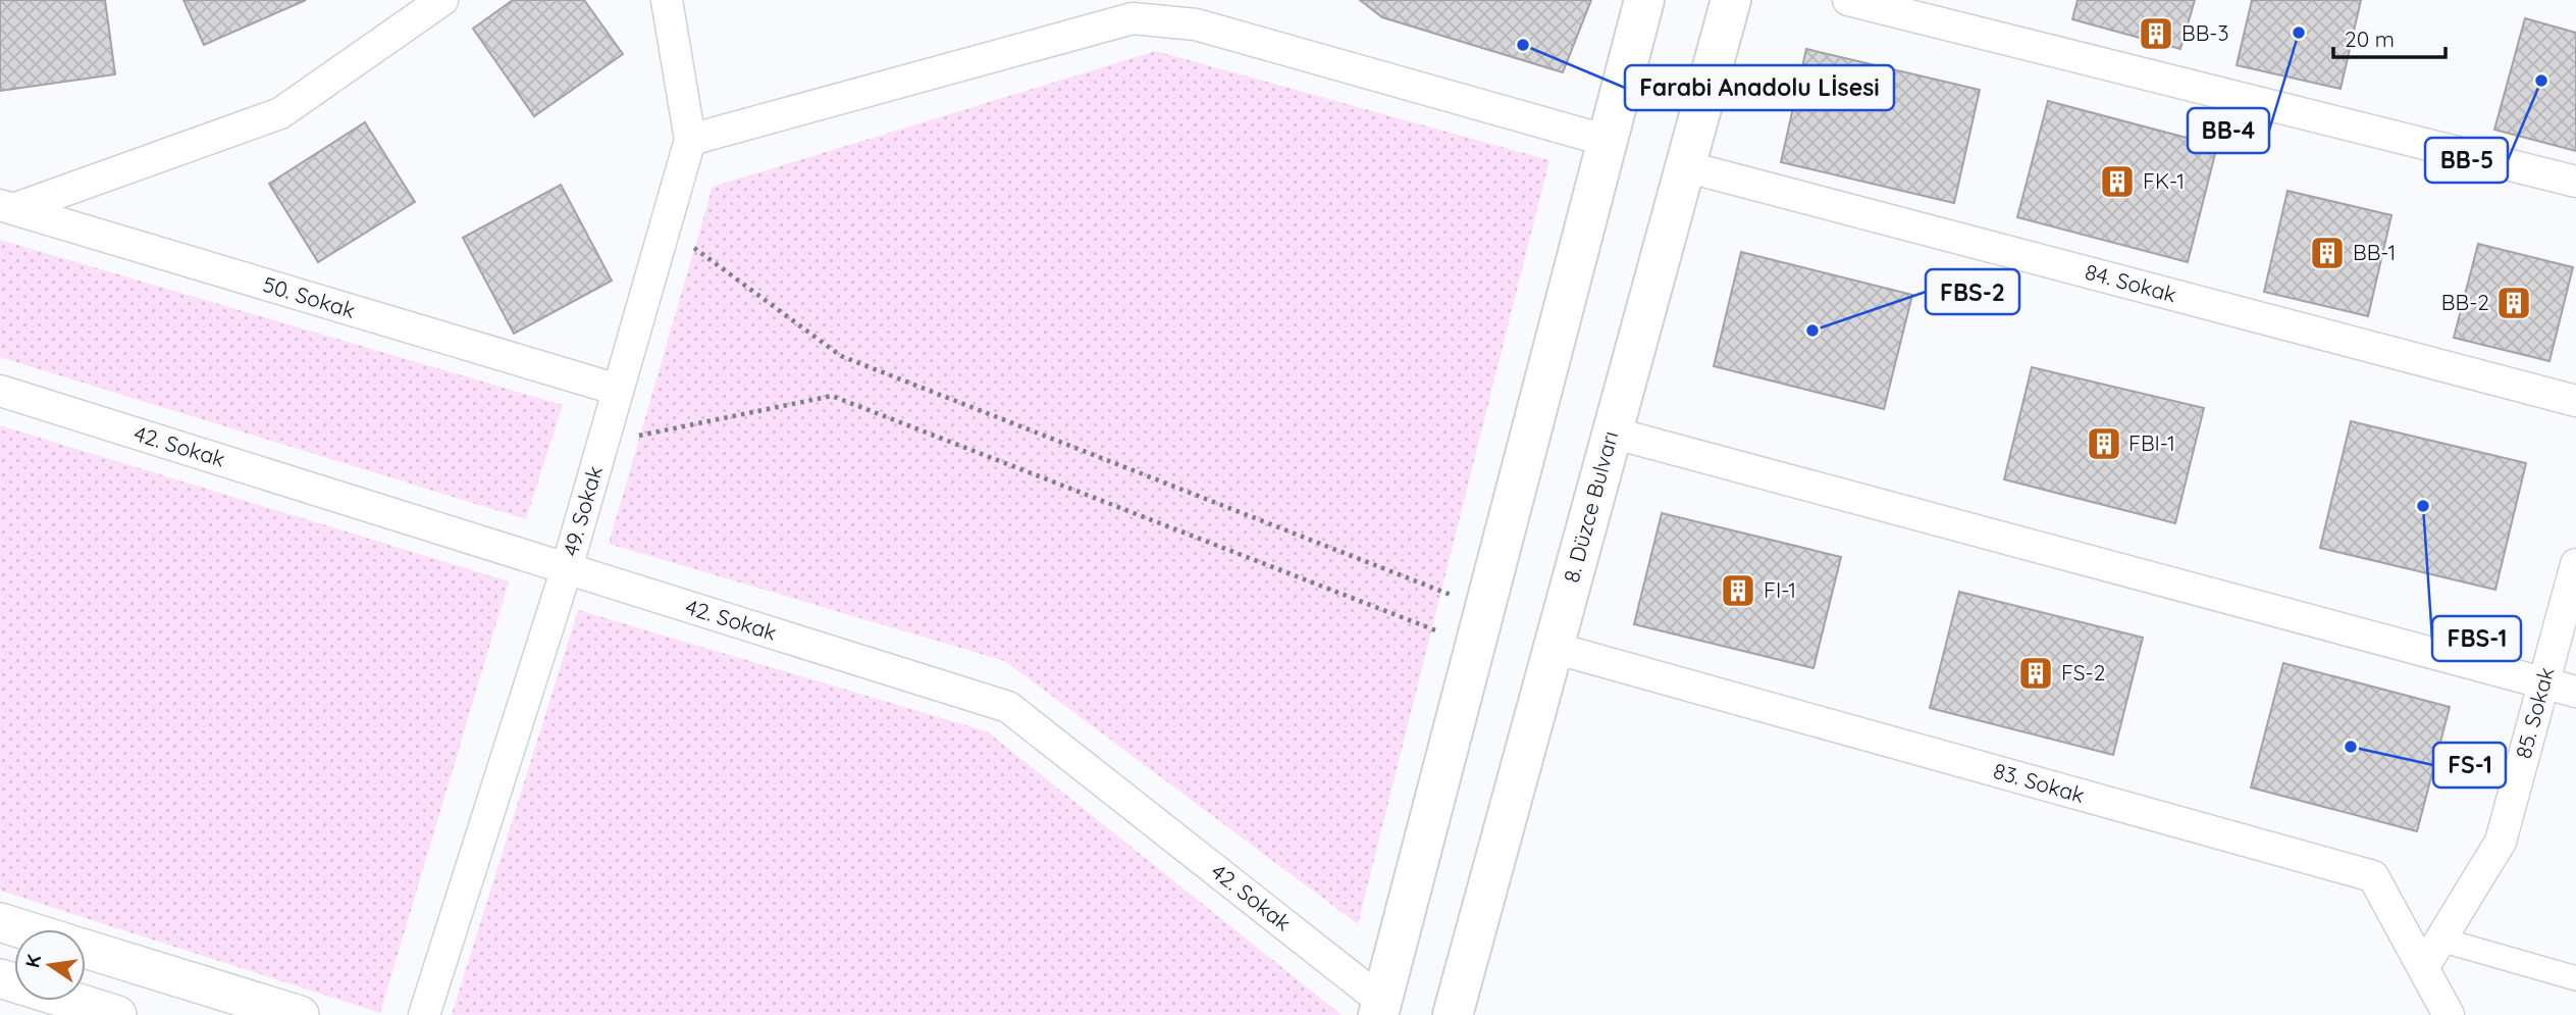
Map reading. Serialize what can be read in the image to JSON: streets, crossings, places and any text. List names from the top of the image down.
{
  "streets": {
    "main road": ["8. Düzce Bulvarı"],
    "street": [
      "84. Sokak",
      "50. Sokak",
      "42. Sokak",
      "49. Sokak",
      "85. Sokak",
      "83. Sokak"
    ]
  },
  "crossings": [
    ["84. Sokak", "8. Düzce Bulvarı"],
    ["50. Sokak", "49. Sokak"],
    ["42. Sokak", "49. Sokak"],
    ["8. Düzce Bulvarı", "83. Sokak"],
    ["85. Sokak", "83. Sokak"]
  ],
  "places": {
    "other": [
      "BB-4",
      "Farabi Anadolu Lİsesi",
      "BB-5",
      "FBS-2",
      "FBS-1",
      "FS-1"
    ],
    "building": [
      "BB-3",
      "FK-1",
      "BB-1",
      "BB-2",
      "FBI-1",
      "FI-1",
      "FS-2"
    ]
  },
  "scale_bar": "20 m",
  "north": "left"
}
